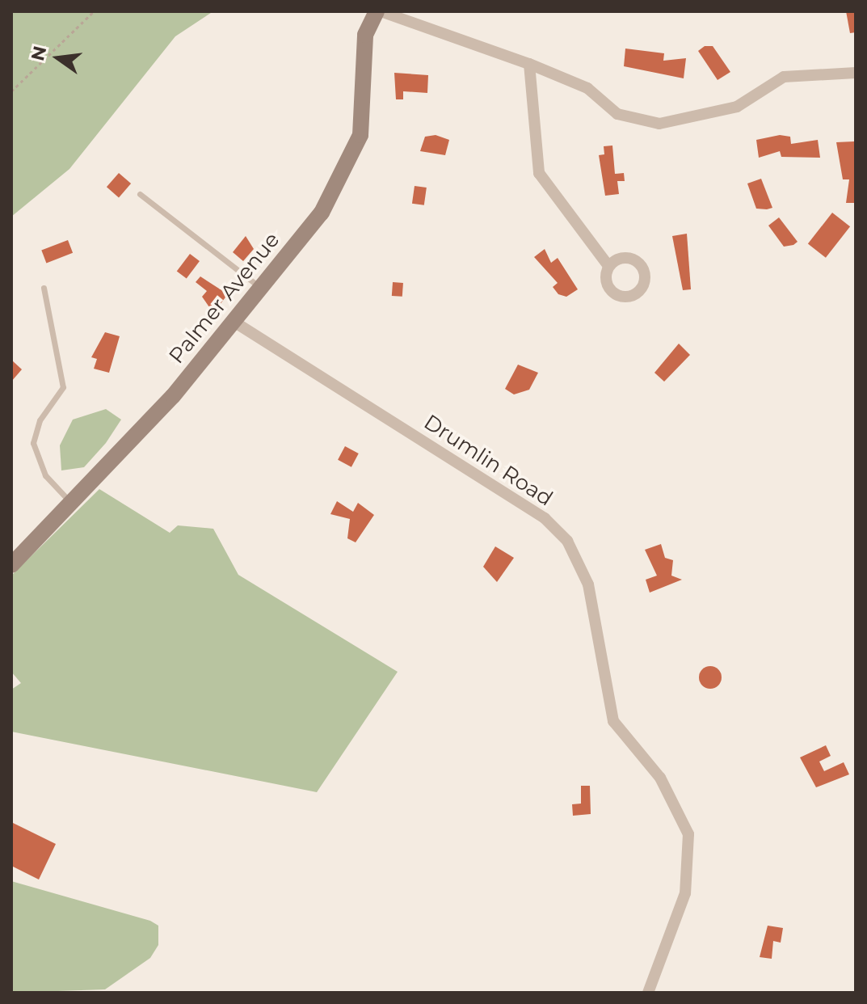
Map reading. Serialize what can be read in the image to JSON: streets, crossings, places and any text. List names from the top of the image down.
{
  "streets": {
    "main road": ["Palmer Avenue"],
    "street": ["Drumlin Road"]
  },
  "crossings": [
    ["Palmer Avenue", "Drumlin Road"]
  ],
  "north": "left"
}
